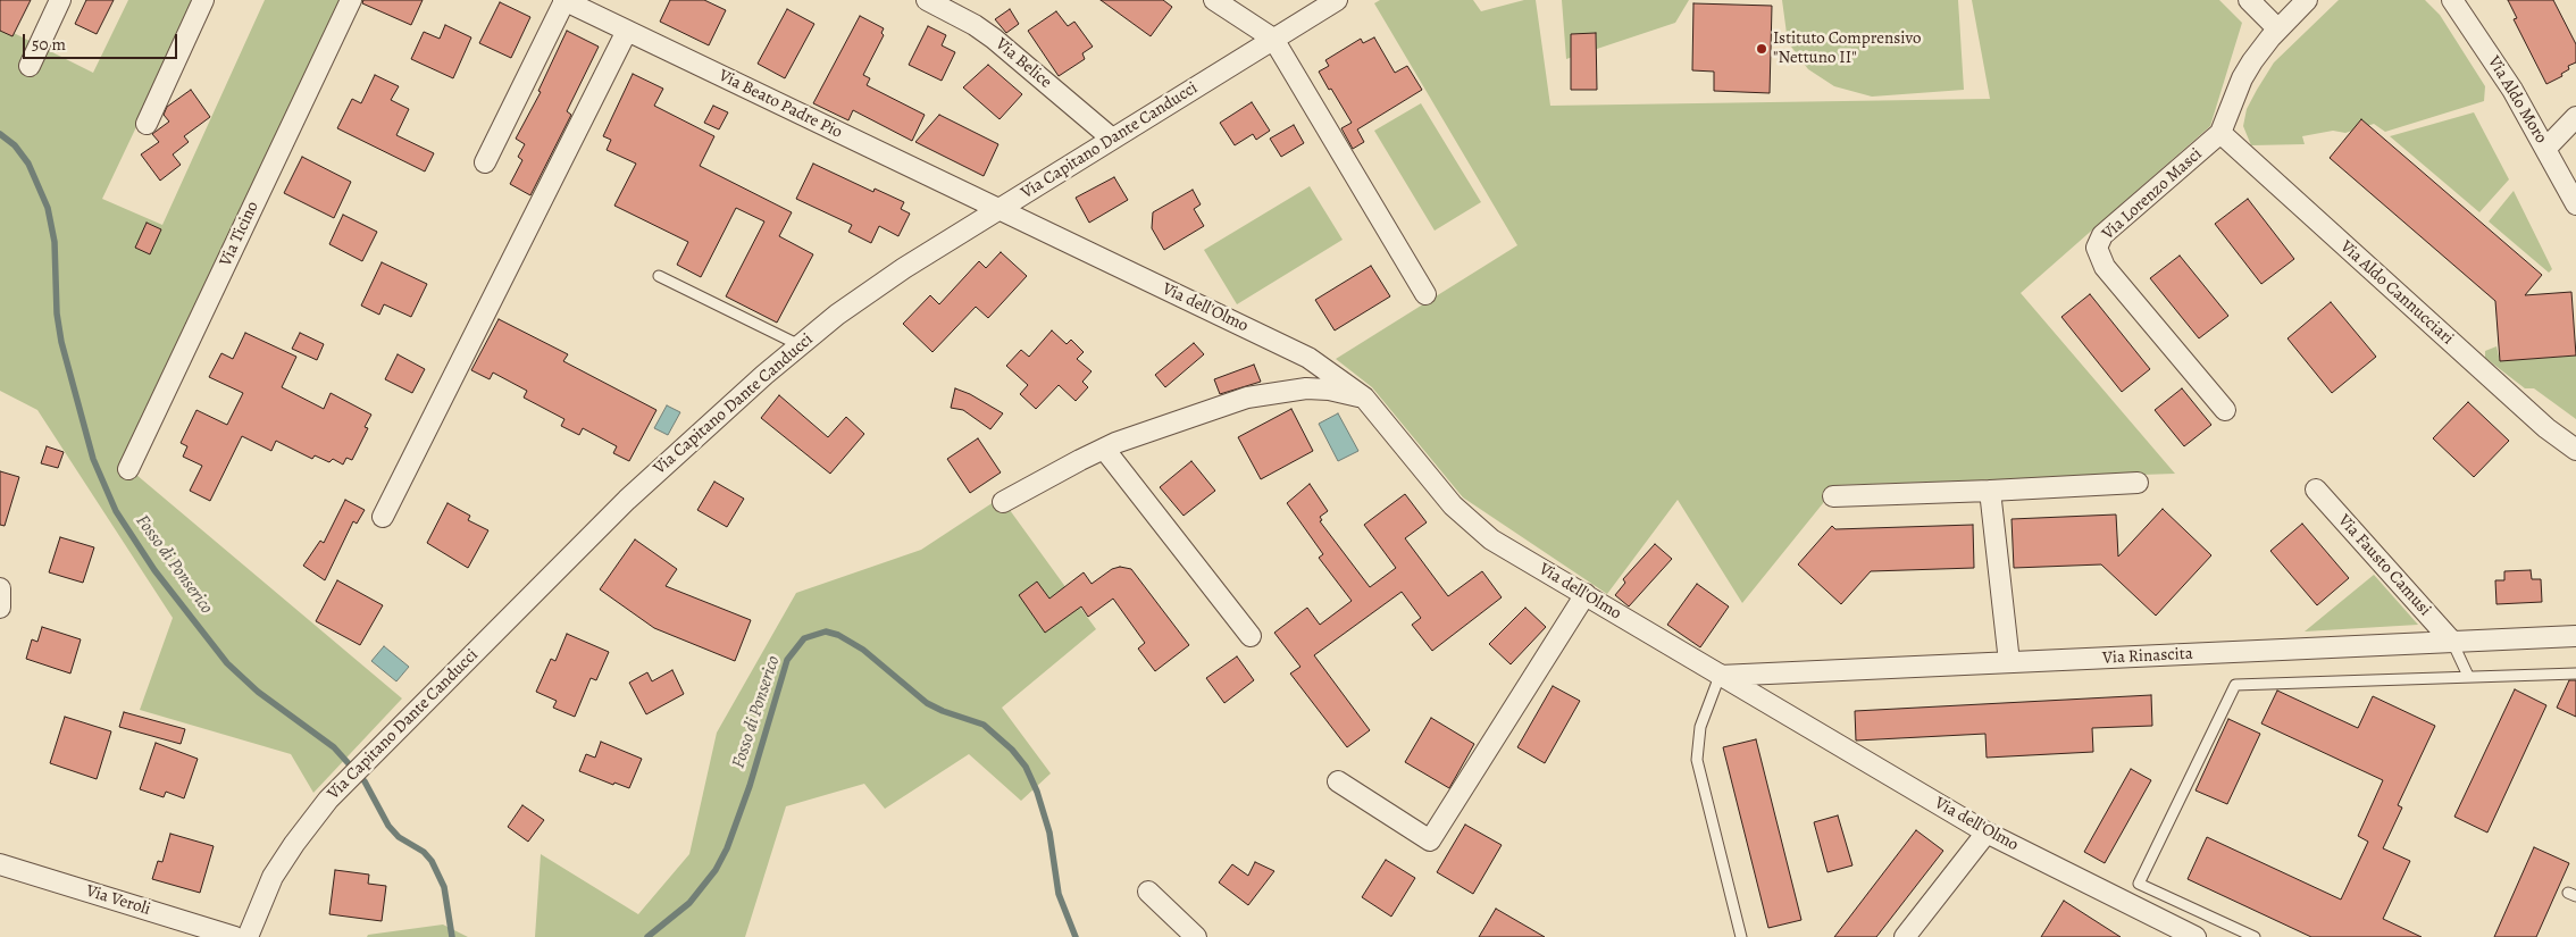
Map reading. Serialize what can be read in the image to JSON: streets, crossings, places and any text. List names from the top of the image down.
{
  "streets": {
    "street": [
      "Via Belice",
      "Via Aldo Moro",
      "Via Beato Padre Pio",
      "Via Capitano Dante Canducci",
      "Via Lorenzo Masci",
      "Via Ticino",
      "Via Aldo Cannucciari",
      "Via dell'Olmo",
      "Via Fausto Camusi",
      "Via Rinascita",
      "Via Veroli"
    ]
  },
  "crossings": [
    ["Via Belice", "Via Capitano Dante Canducci"],
    ["Via Beato Padre Pio", "Via Capitano Dante Canducci"],
    ["Via Beato Padre Pio", "Via dell'Olmo"],
    ["Via Capitano Dante Canducci", "Via dell'Olmo"],
    ["Via Lorenzo Masci", "Via Aldo Cannucciari"],
    ["Via dell'Olmo", "Via Rinascita"],
    ["Via Fausto Camusi", "Via Rinascita"]
  ],
  "water": ["Fosso di Ponserico"],
  "places": ["Istituto Comprensivo \"Nettuno II\""],
  "scale_bar": "50 m"
}
